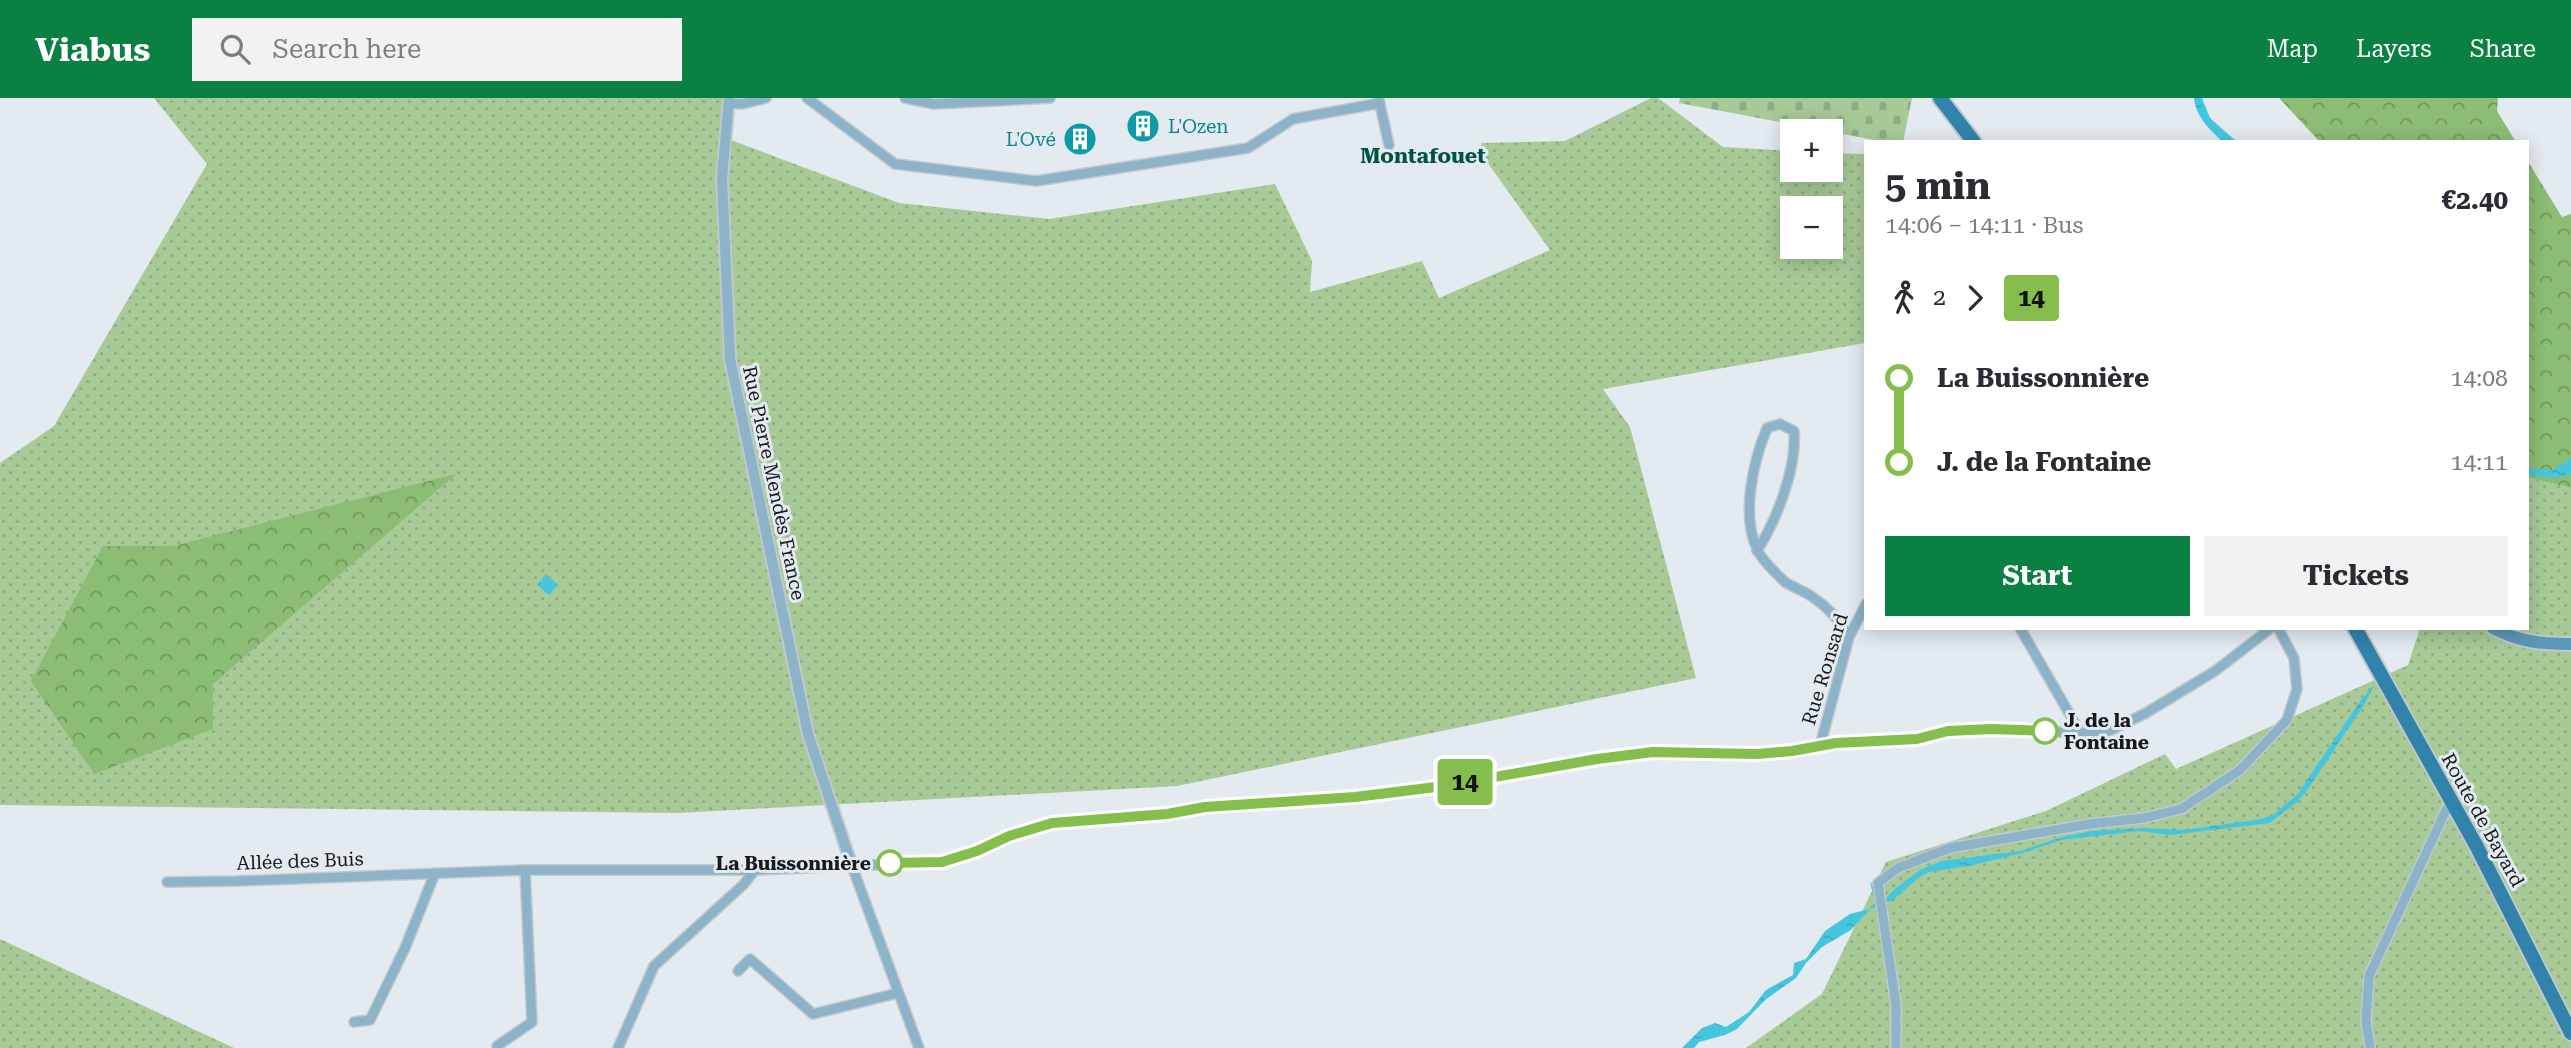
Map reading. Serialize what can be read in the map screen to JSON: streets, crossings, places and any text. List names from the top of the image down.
{
  "streets": {
    "main road": ["Route de Bayard"],
    "street": ["Rue Pierre Mendès France", "Rue Ronsard", "Allée des Buis"]
  },
  "crossings": [
    ["Rue Pierre Mendès France", "Allée des Buis"],
    ["Rue Ronsard", "Allée des Buis"]
  ],
  "districts": ["Montafouet"],
  "places": {
    "building": ["L'Ozen", "L'Ové"],
    "other": ["J. de la Fontaine", "La Buissonnière"]
  },
  "lines": ["bus line 14"],
  "page": {
    "header": "Viabus",
    "search": "Search here",
    "nav": ["Map", "Layers", "Share"],
    "on_map": "14",
    "map_buttons": ["+", "−"],
    "heading": ["5 min", "14:06 – 14:11 · Bus", "€2.40"],
    "legs": ["2", "14"],
    "list": [
      {
        "name": "La Buissonnière",
        "value": "14:08"
      },
      {
        "name": "J. de la Fontaine",
        "value": "14:11"
      }
    ],
    "buttons": ["Start", "Tickets"]
  }
}
